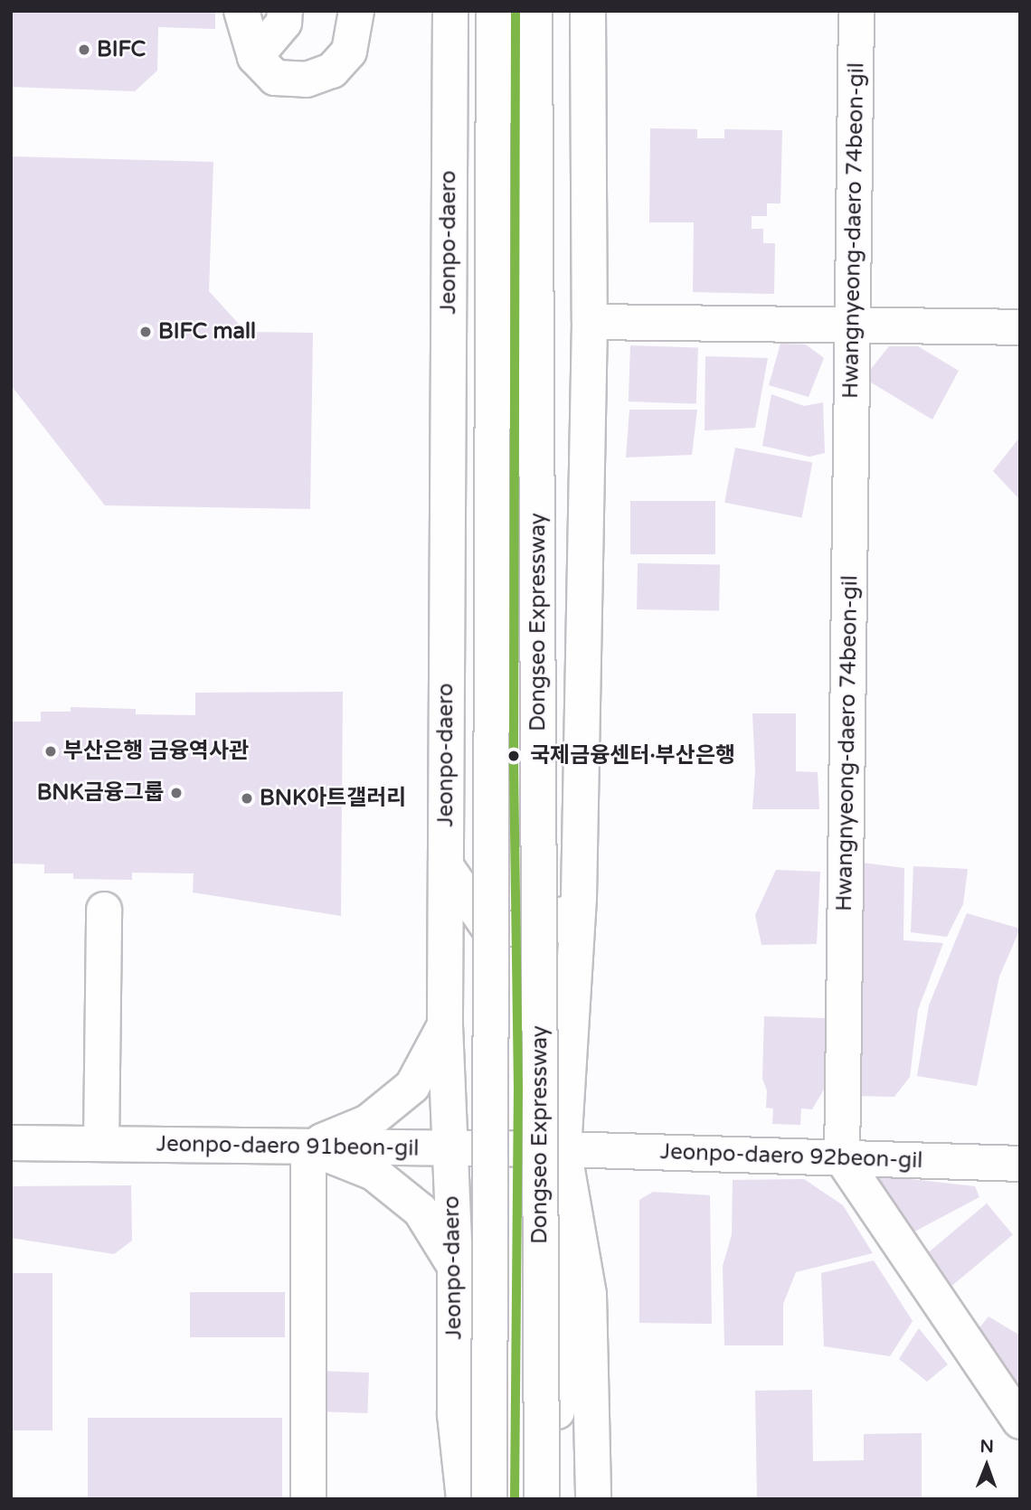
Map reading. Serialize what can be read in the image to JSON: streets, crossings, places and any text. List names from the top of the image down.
{
  "streets": {
    "main road": [
      "Hwangnyeong-daero 74beon-gil",
      "Jeonpo-daero",
      "Dongseo Expressway",
      "Jeonpo-daero 91beon-gil",
      "Jeonpo-daero 92beon-gil"
    ]
  },
  "crossings": [
    ["Hwangnyeong-daero 74beon-gil", "Jeonpo-daero 92beon-gil"],
    ["Jeonpo-daero", "Jeonpo-daero 91beon-gil"],
    ["Jeonpo-daero 91beon-gil", "Jeonpo-daero 92beon-gil"]
  ],
  "places": [
    "BIFC",
    "BIFC mall",
    "부산은행 금융역사관",
    "국제금융센터·부산은행",
    "BNK금융그룹",
    "BNK아트갤러리"
  ],
  "north": "top"
}
